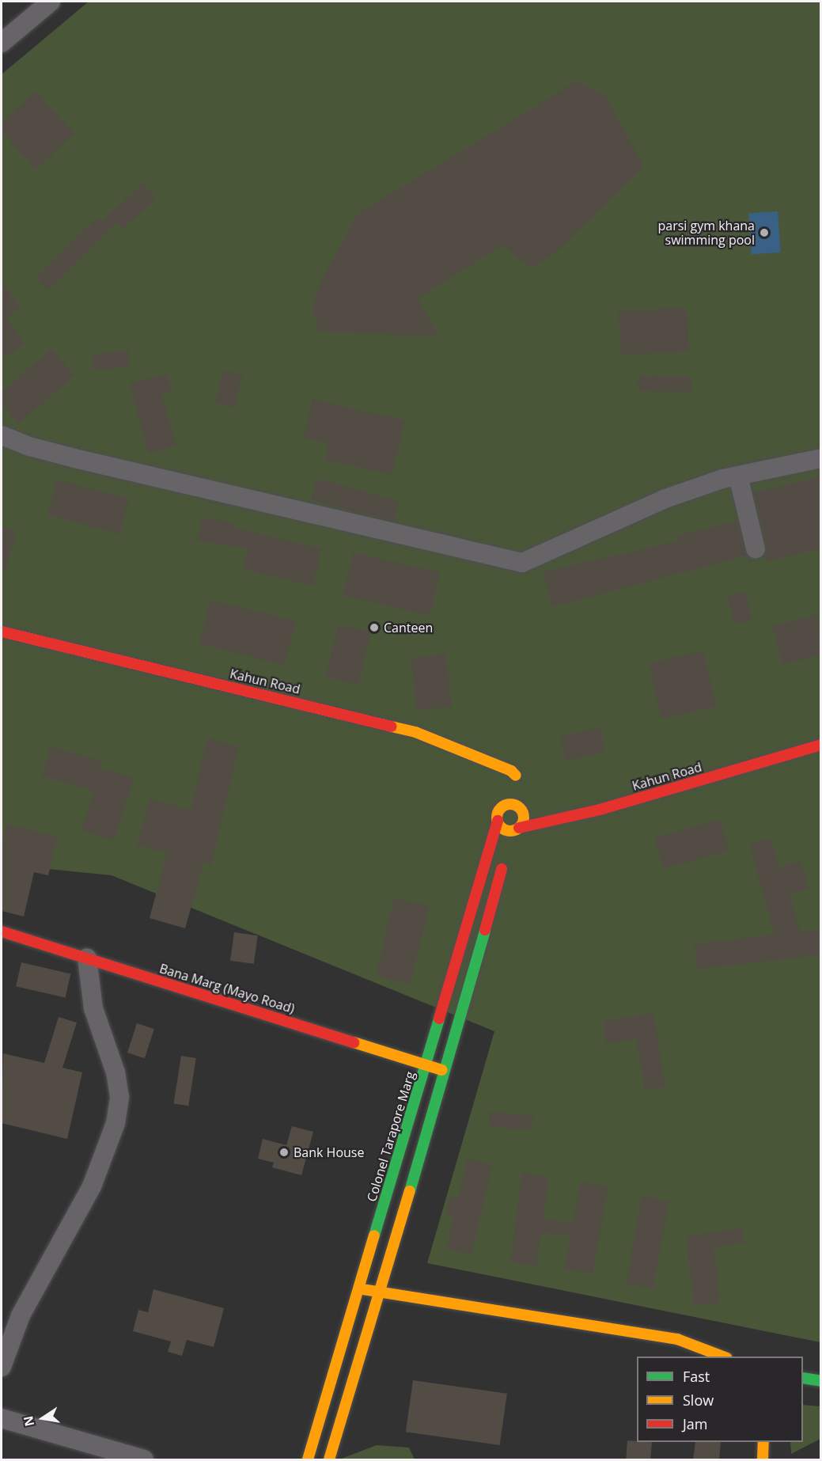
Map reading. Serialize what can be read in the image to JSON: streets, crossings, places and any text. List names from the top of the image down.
{
  "streets": {
    "street": ["Kahun Road", "Bana Marg (Mayo Road)", "Colonel Tarapore Marg"]
  },
  "crossings": [
    ["Kahun Road", "Colonel Tarapore Marg"],
    ["Bana Marg (Mayo Road)", "Colonel Tarapore Marg"]
  ],
  "places": ["parsi gym khana swimming pool", "Canteen", "Bank House"],
  "legend": ["Fast", "Slow", "Jam"],
  "north": "left"
}
